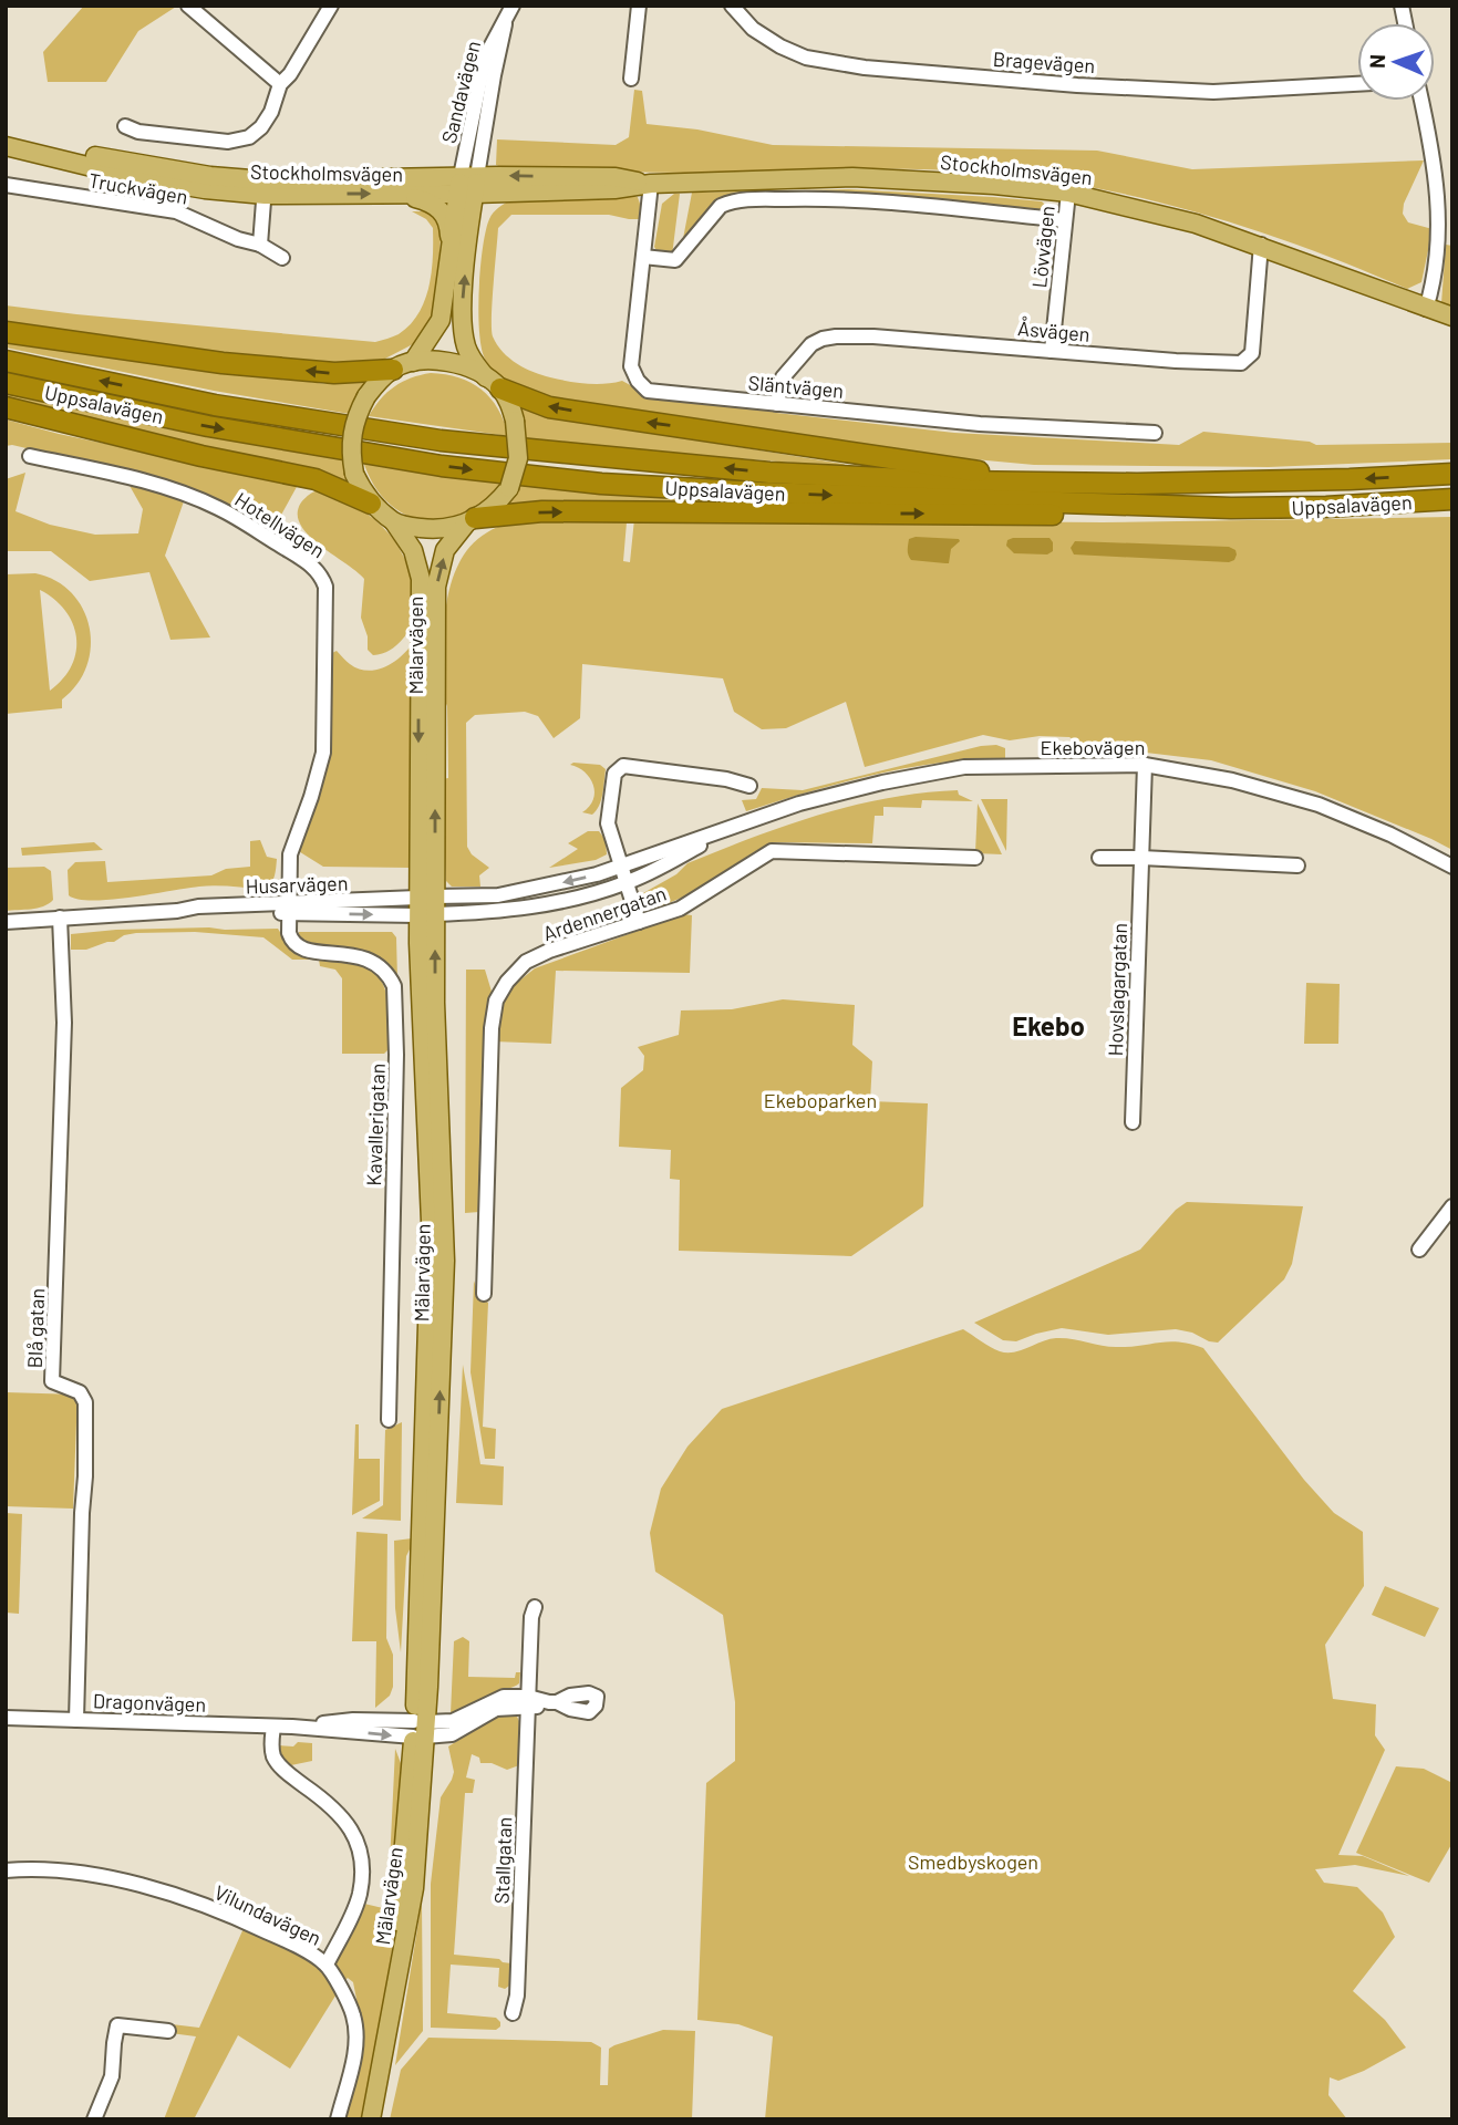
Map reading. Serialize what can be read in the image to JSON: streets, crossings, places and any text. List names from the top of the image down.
{
  "streets": {
    "highway": ["Uppsalavägen"],
    "main road": ["Stockholmsvägen", "Mälarvägen"],
    "street": [
      "Bragevägen",
      "Sandavägen",
      "Truckvägen",
      "Lövvägen",
      "Åsvägen",
      "Släntvägen",
      "Hotellvägen",
      "Ekebovägen",
      "Husarvägen",
      "Ardennergatan",
      "Hovslagargatan",
      "Kavallerigatan",
      "Blå gatan",
      "Dragonvägen",
      "Stallgatan",
      "Vilundavägen"
    ]
  },
  "crossings": [
    ["Sandavägen", "Stockholmsvägen"],
    ["Stockholmsvägen", "Lövvägen"],
    ["Stockholmsvägen", "Åsvägen"],
    ["Stockholmsvägen", "Släntvägen"],
    ["Lövvägen", "Åsvägen"],
    ["Åsvägen", "Släntvägen"],
    ["Hotellvägen", "Husarvägen"],
    ["Hotellvägen", "Kavallerigatan"],
    ["Mälarvägen", "Ekebovägen"],
    ["Mälarvägen", "Husarvägen"],
    ["Mälarvägen", "Dragonvägen"],
    ["Ekebovägen", "Husarvägen"],
    ["Ekebovägen", "Hovslagargatan"],
    ["Husarvägen", "Kavallerigatan"],
    ["Husarvägen", "Blå gatan"],
    ["Blå gatan", "Dragonvägen"],
    ["Dragonvägen", "Vilundavägen"]
  ],
  "districts": ["Ekebo"],
  "parks": ["Ekeboparken", "Smedbyskogen"],
  "north": "left"
}
